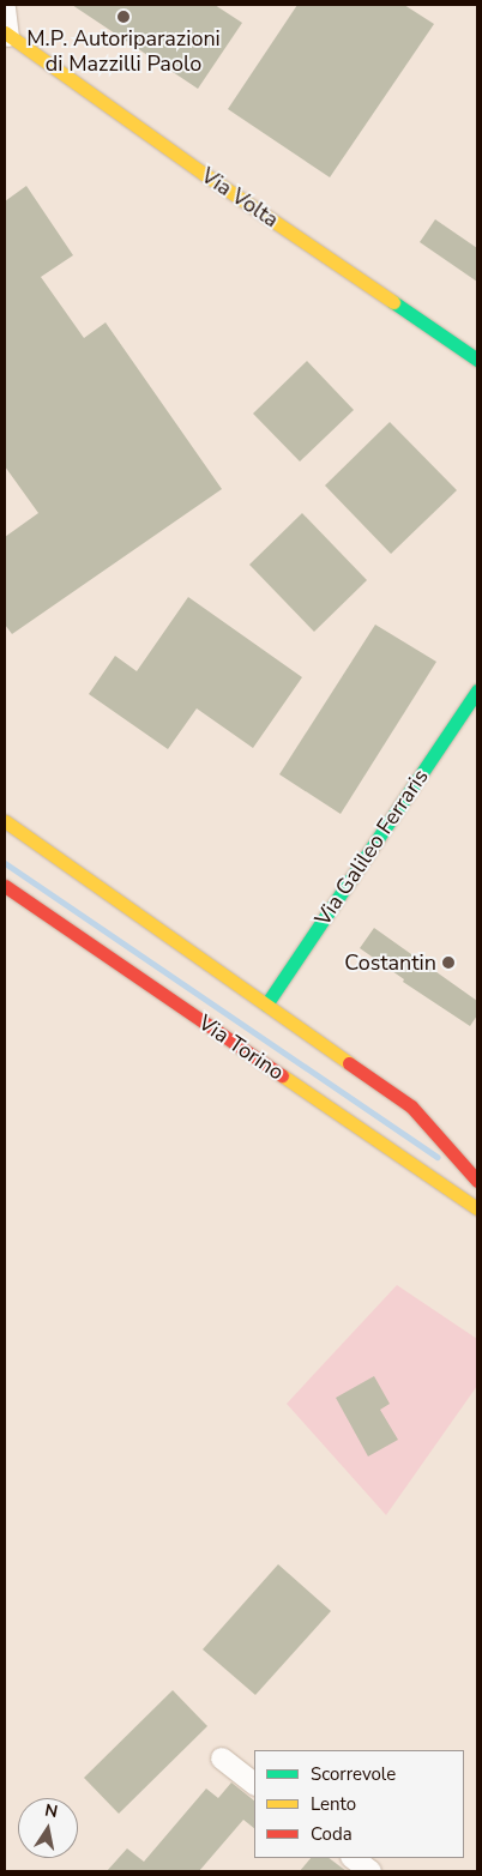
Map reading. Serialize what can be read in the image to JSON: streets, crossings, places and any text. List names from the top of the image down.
{
  "streets": {
    "street": ["Via Volta", "Via Galileo Ferraris", "Via Torino"]
  },
  "places": ["M.P. Autoriparazioni di Mazzilli Paolo", "Costantin"],
  "legend": ["Scorrevole", "Lento", "Coda"],
  "north": "top"
}
